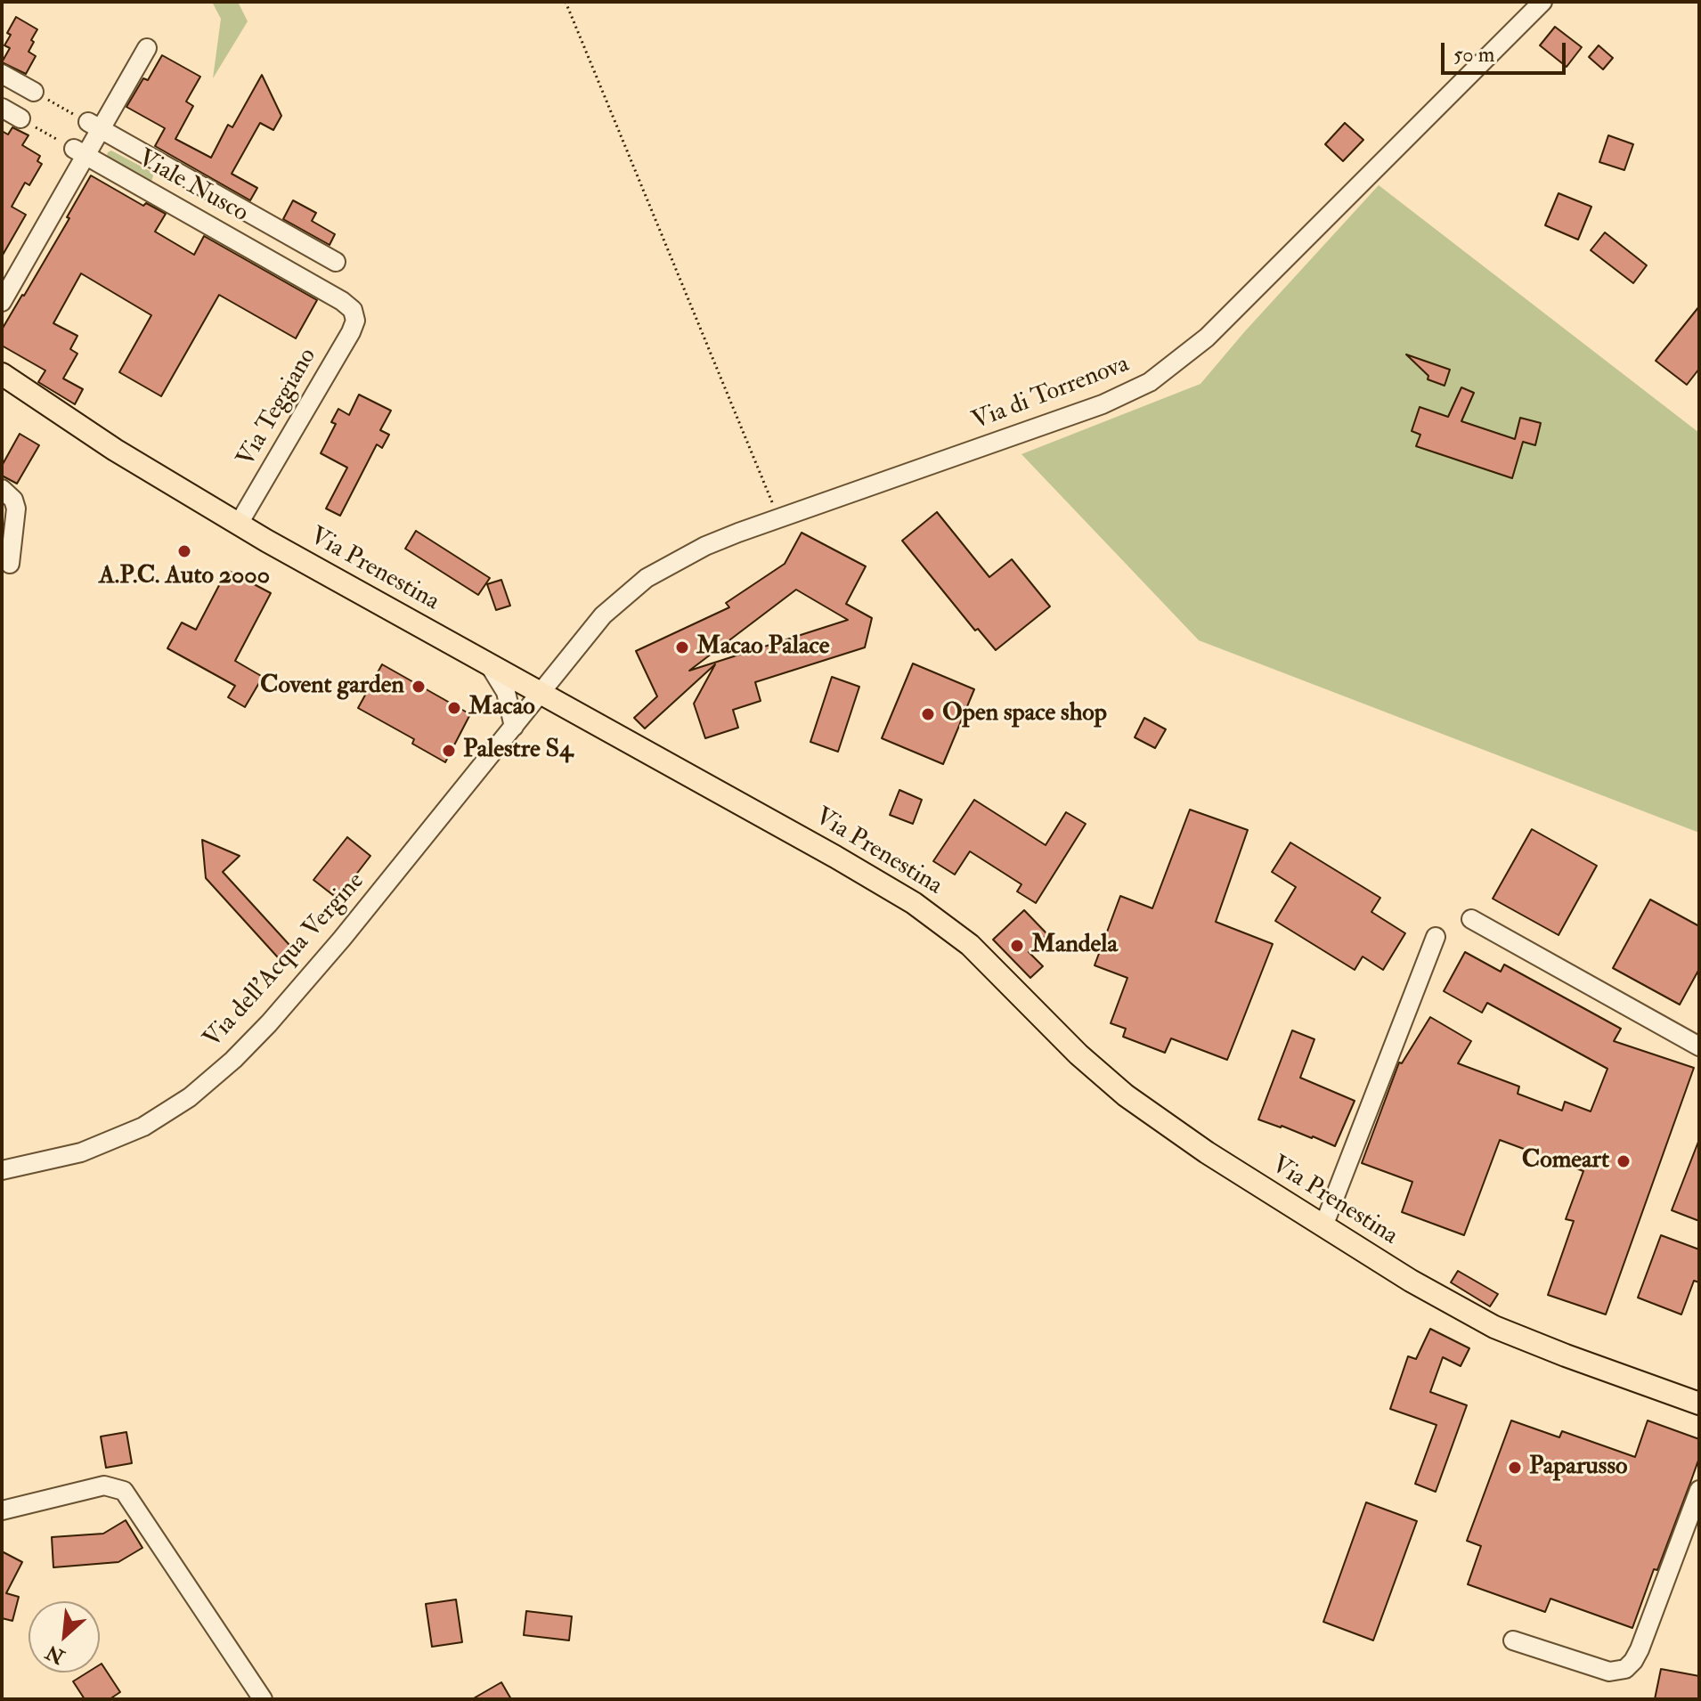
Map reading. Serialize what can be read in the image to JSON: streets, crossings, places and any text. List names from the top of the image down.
{
  "streets": {
    "main road": ["Via Prenestina"],
    "street": [
      "Viale Nusco",
      "Via di Torrenova",
      "Via Teggiano",
      "Via dell'Acqua Vergine"
    ]
  },
  "crossings": [
    ["Viale Nusco", "Via Teggiano"],
    ["Via di Torrenova", "Via Prenestina"],
    ["Via di Torrenova", "Via dell'Acqua Vergine"],
    ["Via Teggiano", "Via Prenestina"],
    ["Via Prenestina", "Via dell'Acqua Vergine"]
  ],
  "places": [
    "A.P.C. Auto 2000",
    "Macao Palace",
    "Covent garden",
    "Macao",
    "Open space shop",
    "Palestre S4",
    "Mandela",
    "Comeart",
    "Paparusso"
  ],
  "scale_bar": "50 m",
  "north": "bottom left"
}
